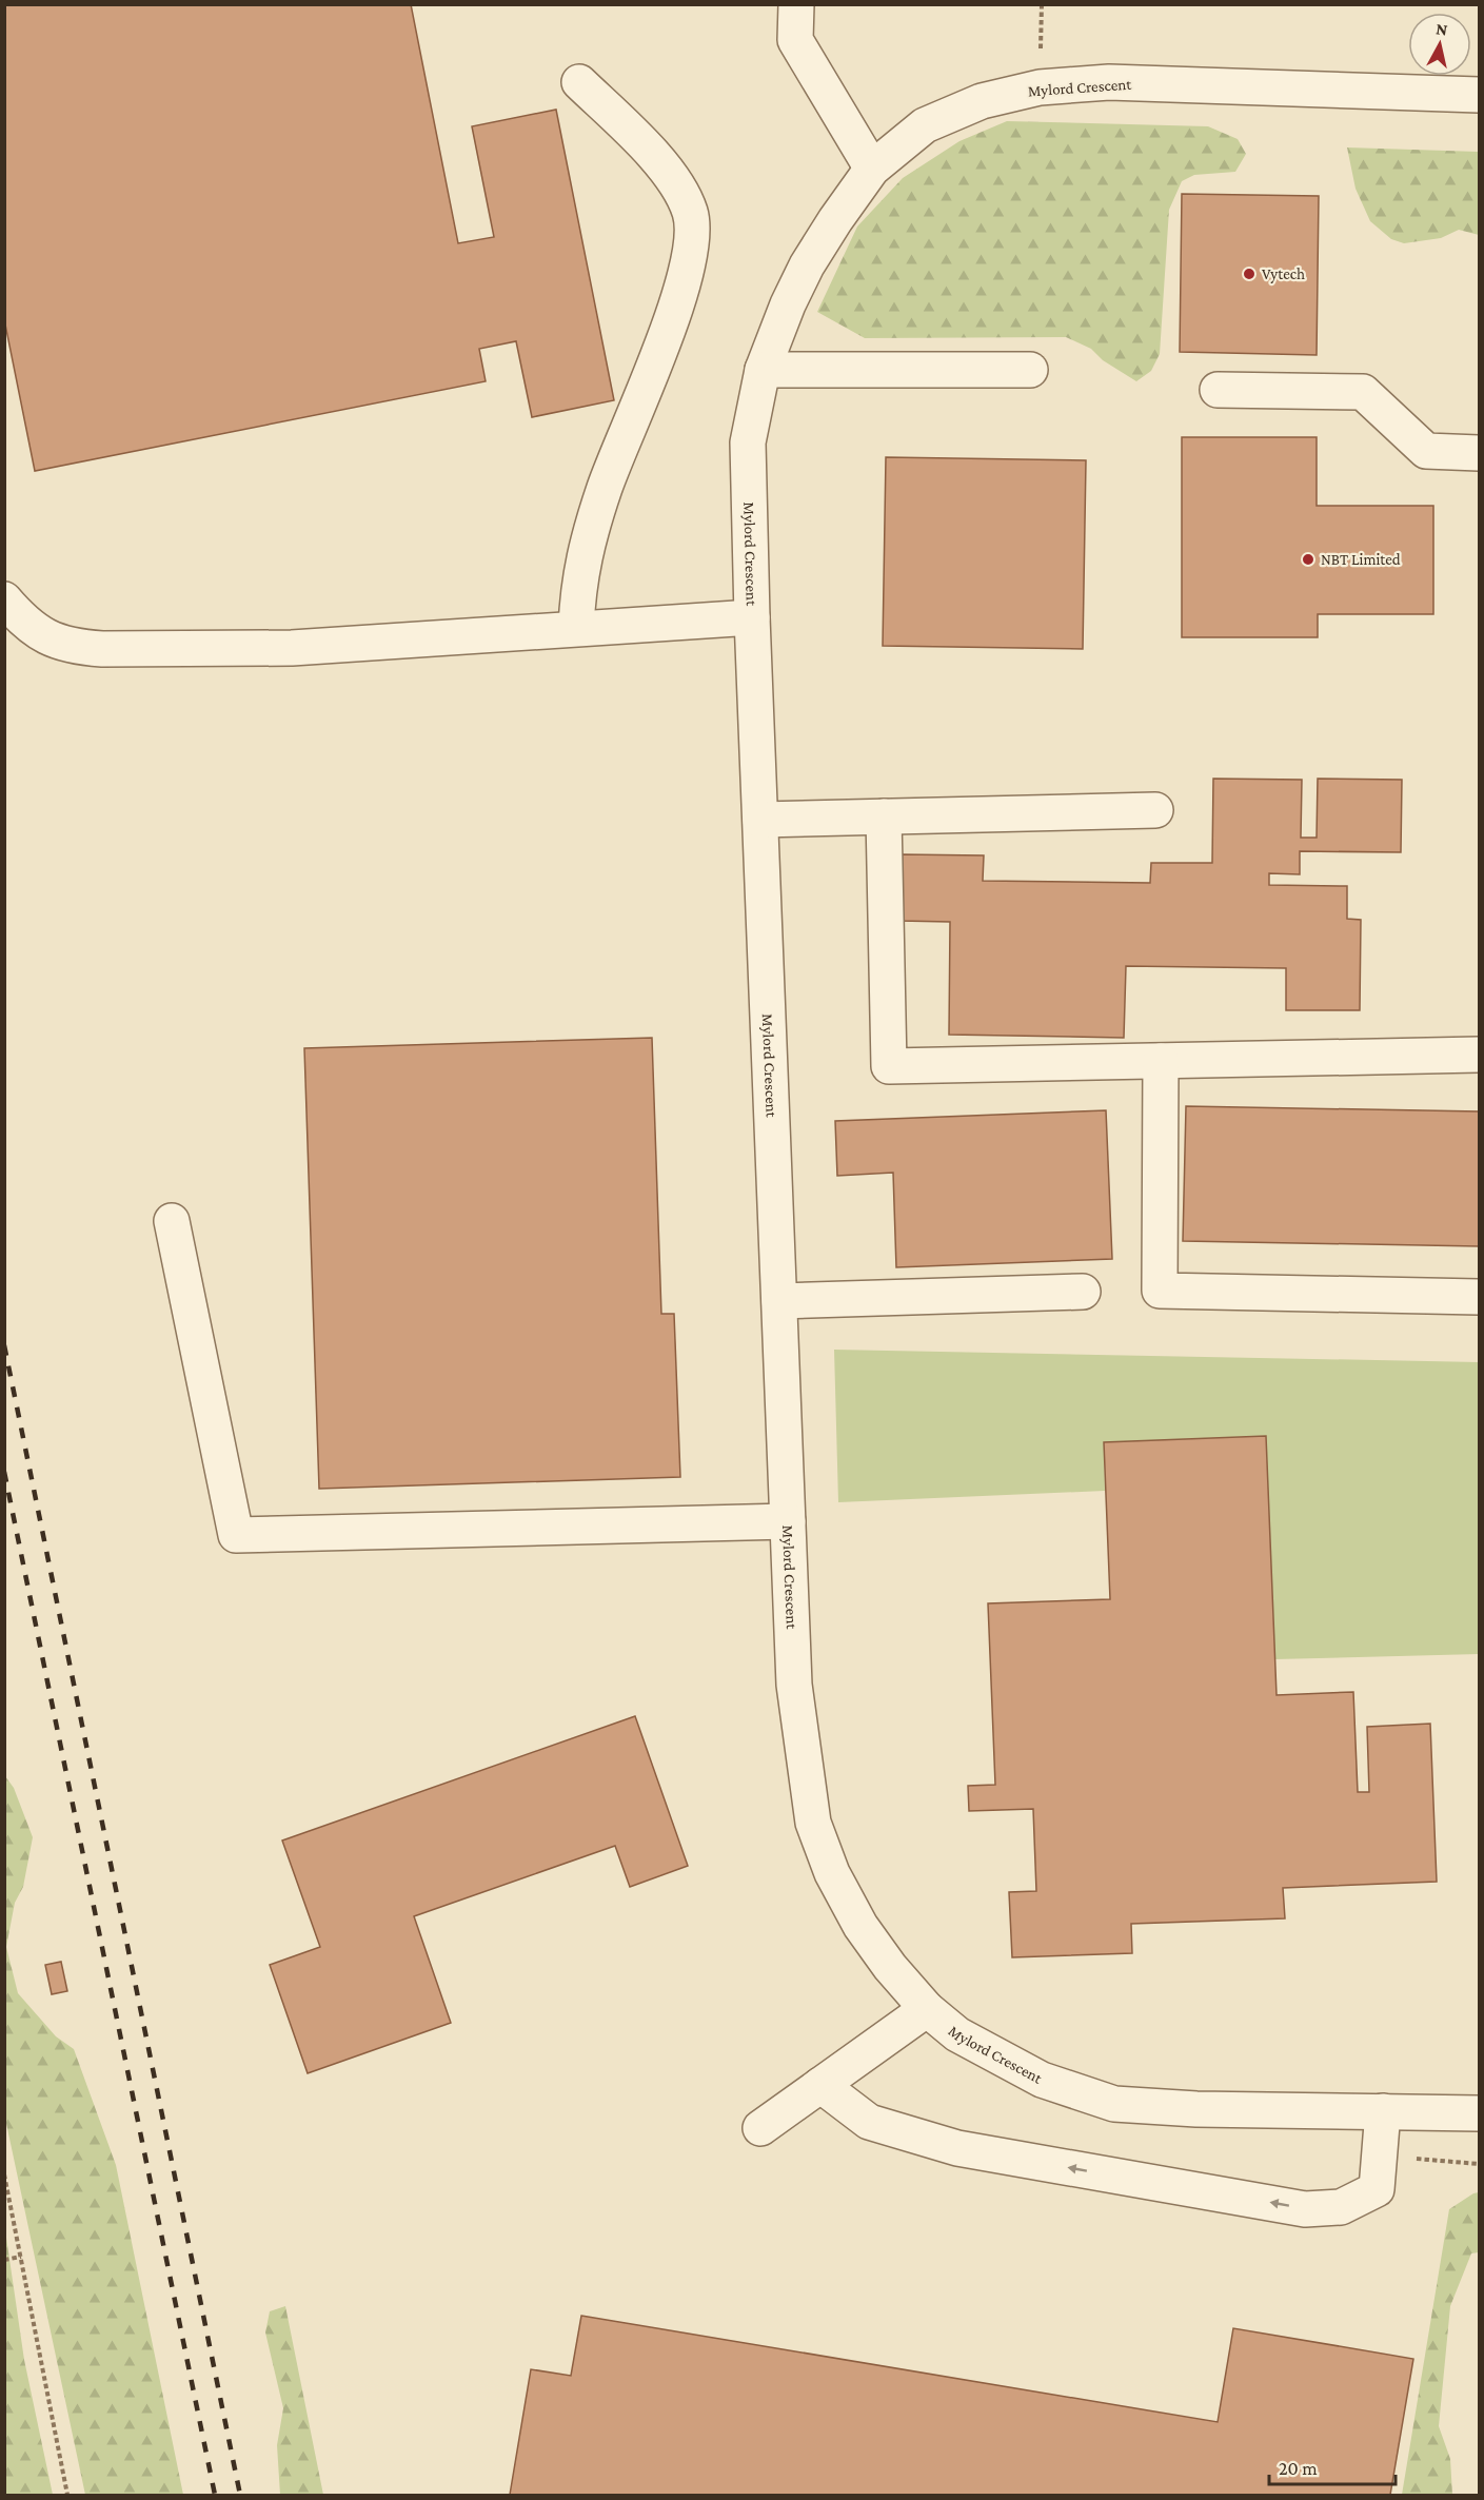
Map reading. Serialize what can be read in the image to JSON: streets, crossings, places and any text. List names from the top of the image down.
{
  "streets": {
    "street": ["Mylord Crescent"]
  },
  "places": ["Vytech", "NBT Limited"],
  "scale_bar": "20 m",
  "north": "top"
}
